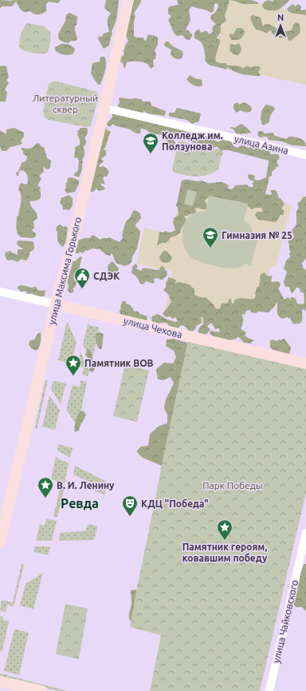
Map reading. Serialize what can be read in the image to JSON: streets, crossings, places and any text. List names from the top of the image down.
{
  "streets": {
    "main road": ["улица Максима Горького", "улица Чехова"],
    "street": ["улица Азина", "улица Чайковского"]
  },
  "crossings": [
    ["улица Азина", "улица Максима Горького"],
    ["улица Максима Горького", "улица Чехова"]
  ],
  "districts": ["Ревда"],
  "parks": ["Литературный сквер", "Парк Победы"],
  "places": {
    "school or university": ["Колледж им. Ползунова", "Гимназия № 25"],
    "public building": ["СДЭК"],
    "place": ["Памятник ВОВ", "В. И. Ленину", "Памятник героям, ковавшим победу"],
    "theatre": ["КДЦ \"Победа\""]
  },
  "north": "top"
}
